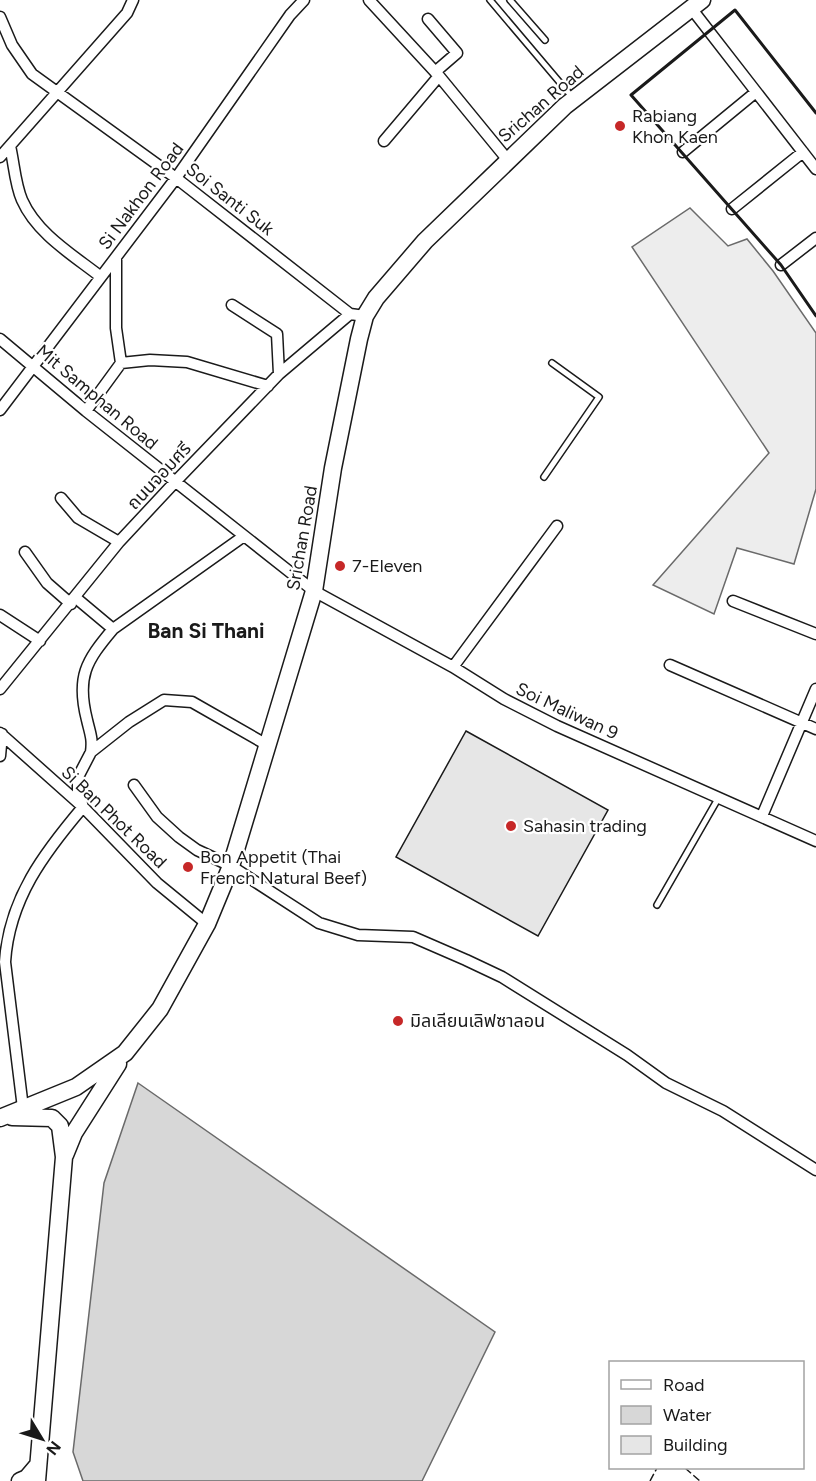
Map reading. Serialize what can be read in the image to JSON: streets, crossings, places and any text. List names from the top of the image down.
{
  "streets": {
    "main road": ["Srichan Road"],
    "street": [
      "Si Nakhon Road",
      "Soi Santi Suk",
      "Mit Samphan Road",
      "ถนนจอมศรี",
      "Soi Maliwan 9",
      "Si Ban Phot Road"
    ]
  },
  "crossings": [
    ["Srichan Road", "Soi Santi Suk"],
    ["Srichan Road", "Mit Samphan Road"],
    ["Srichan Road", "ถนนจอมศรี"],
    ["Srichan Road", "Soi Maliwan 9"],
    ["Srichan Road", "Si Ban Phot Road"],
    ["Si Nakhon Road", "Soi Santi Suk"],
    ["Si Nakhon Road", "Mit Samphan Road"],
    ["Soi Santi Suk", "ถนนจอมศรี"],
    ["Mit Samphan Road", "ถนนจอมศรี"],
    ["Mit Samphan Road", "Soi Maliwan 9"]
  ],
  "districts": ["Ban Si Thani"],
  "places": [
    "Rabiang Khon Kaen",
    "7-Eleven",
    "Sahasin trading",
    "Bon Appetit (Thai French Natural Beef)",
    "มิลเลียนเลิฟซาลอน"
  ],
  "legend": ["Road", "Water", "Building"],
  "north": "bottom right"
}
